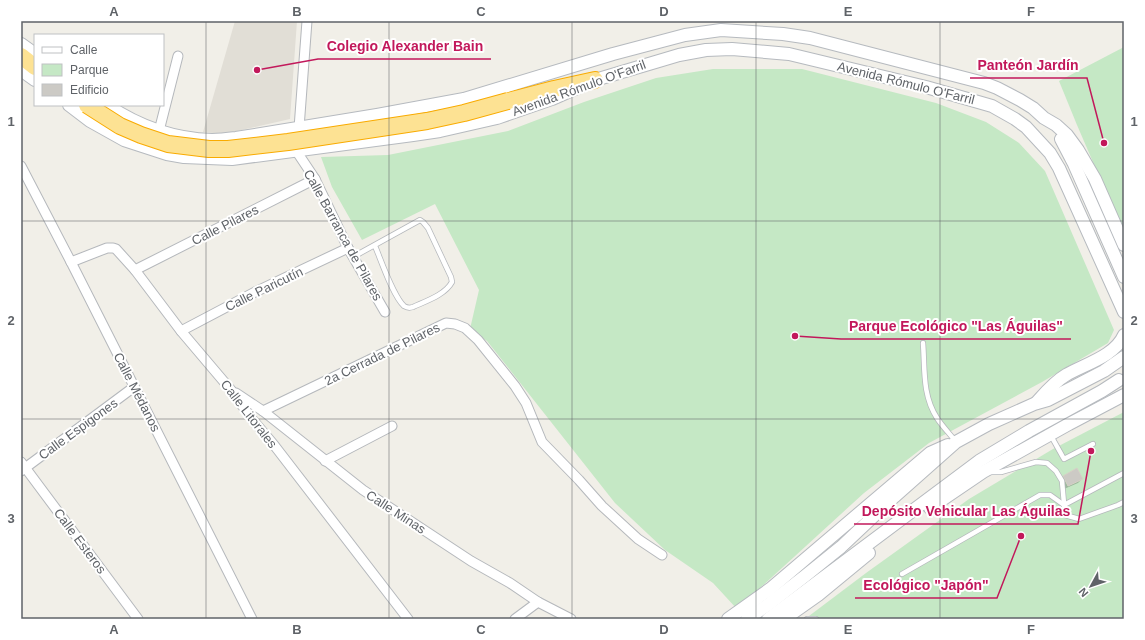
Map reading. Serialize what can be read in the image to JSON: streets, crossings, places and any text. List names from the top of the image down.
{
  "streets": {
    "main road": ["Avenida Rómulo O'Farril"],
    "street": [
      "Calle Pilares",
      "Calle Barranca de Pilares",
      "Calle Paricutín",
      "2a Cerrada de Pilares",
      "Calle Médanos",
      "Calle Litorales",
      "Calle Espigones",
      "Calle Minas",
      "Calle Esteros"
    ]
  },
  "crossings": [
    ["Avenida Rómulo O'Farril", "Calle Barranca de Pilares"],
    ["Calle Pilares", "Calle Barranca de Pilares"],
    ["Calle Pilares", "Calle Litorales"],
    ["Calle Barranca de Pilares", "Calle Paricutín"],
    ["Calle Paricutín", "Calle Litorales"],
    ["2a Cerrada de Pilares", "Calle Minas"],
    ["Calle Médanos", "Calle Litorales"],
    ["Calle Médanos", "Calle Espigones"],
    ["Calle Litorales", "Calle Minas"],
    ["Calle Espigones", "Calle Esteros"]
  ],
  "places": [
    "Colegio Alexander Bain",
    "Panteón Jardín",
    "Parque Ecológico \"Las Águilas\"",
    "Depósito Vehicular Las Águilas",
    "Ecológico \"Japón\""
  ],
  "legend": ["Calle", "Parque", "Edificio"],
  "north": "bottom left",
  "grid": {
    "columns": [
      "A",
      "B",
      "C",
      "D",
      "E",
      "F"
    ],
    "rows": ["1", "2", "3"]
  }
}
